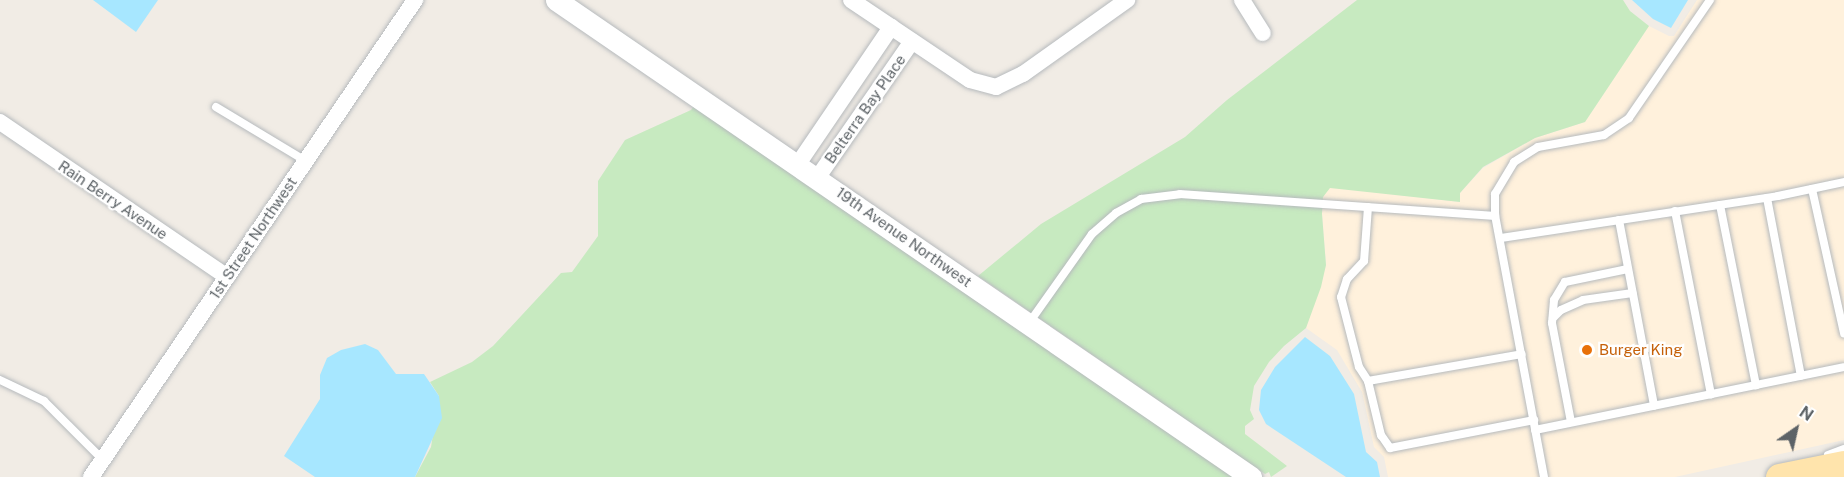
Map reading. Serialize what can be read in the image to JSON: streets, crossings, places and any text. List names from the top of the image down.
{
  "streets": {
    "street": [
      "Belterra Bay Place",
      "Rain Berry Avenue",
      "19th Avenue Northwest",
      "1st Street Northwest"
    ]
  },
  "crossings": [
    ["Belterra Bay Place", "19th Avenue Northwest"],
    ["Rain Berry Avenue", "1st Street Northwest"]
  ],
  "places": ["Burger King"],
  "north": "top right"
}
